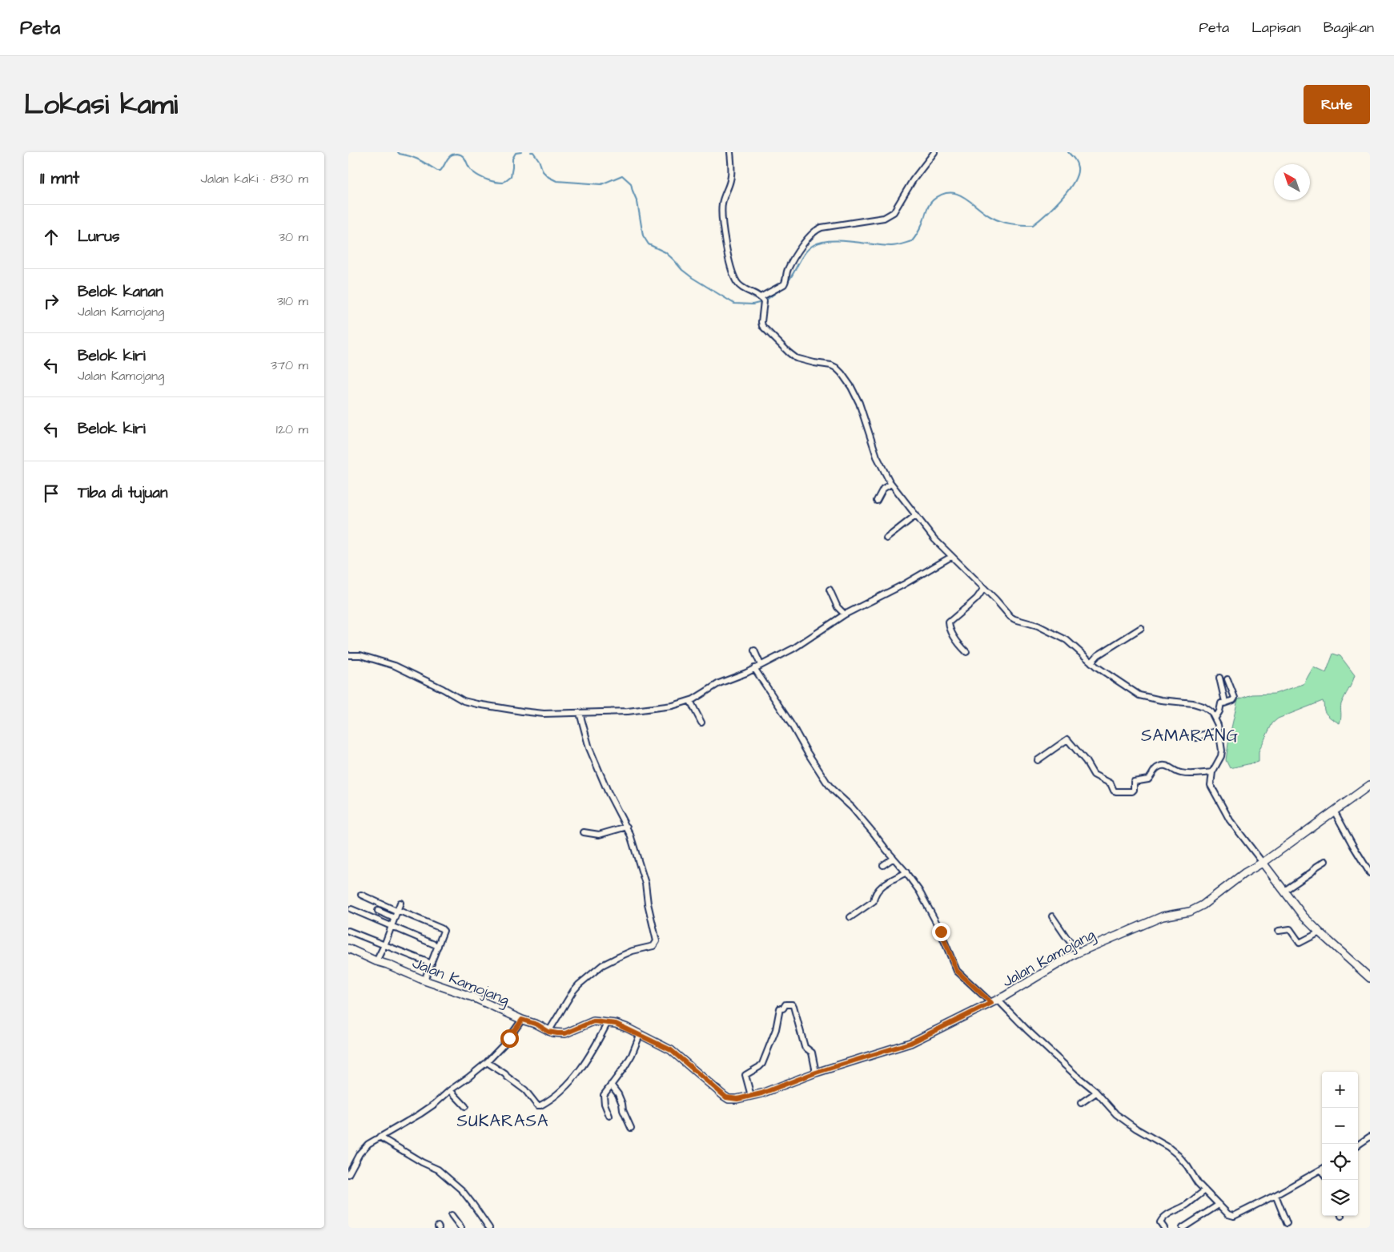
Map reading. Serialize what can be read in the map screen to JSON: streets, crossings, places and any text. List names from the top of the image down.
{
  "streets": {
    "main road": ["Jalan Kamojang"]
  },
  "districts": ["SAMARANG", "SUKARASA"],
  "north": "top left",
  "page": {
    "header": "Peta",
    "nav": ["Peta", "Lapisan", "Bagikan"],
    "title": "Lokasi kami",
    "buttons": "Rute",
    "heading": ["11 mnt", "Jalan kaki · 830 m"],
    "list": [
      ["Lurus", "30 m"],
      ["Belok kanan", "Jalan Kamojang", "310 m"],
      ["Belok kiri", "Jalan Kamojang", "370 m"],
      ["Belok kiri", "120 m"],
      "Tiba di tujuan"
    ],
    "map_buttons": ["+", "−"]
  }
}
